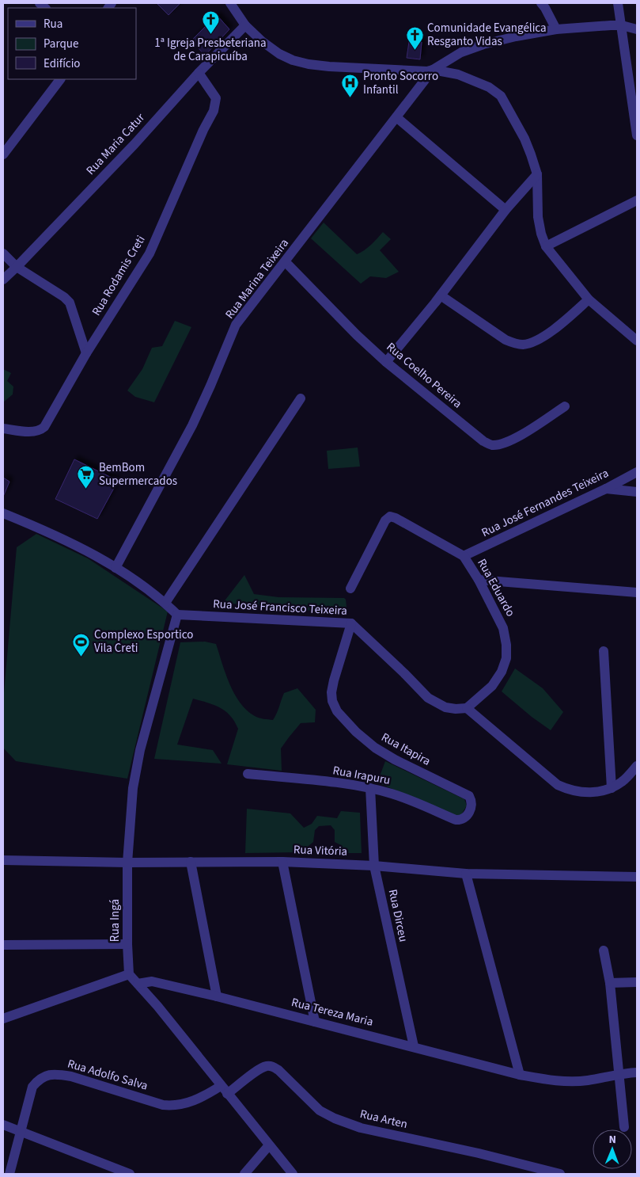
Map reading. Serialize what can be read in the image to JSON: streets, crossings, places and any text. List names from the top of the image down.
{
  "streets": {
    "street": [
      "Rua Maria Catur",
      "Rua Rodamis Creti",
      "Rua Marina Teixeira",
      "Rua Coelho Pereira",
      "Rua José Fernandes Teixeira",
      "Rua Eduardo",
      "Rua José Francisco Teixeira",
      "Rua Itapira",
      "Rua Irapuru",
      "Rua Vitória",
      "Rua Dirceu",
      "Rua Ingá",
      "Rua Tereza Maria",
      "Rua Adolfo Salva",
      "Rua Arten"
    ]
  },
  "crossings": [
    ["Rua Maria Catur", "Rua Rodamis Creti"],
    ["Rua Marina Teixeira", "Rua Coelho Pereira"],
    ["Rua José Fernandes Teixeira", "Rua Eduardo"],
    ["Rua Eduardo", "Rua José Francisco Teixeira"],
    ["Rua José Francisco Teixeira", "Rua Itapira"],
    ["Rua José Francisco Teixeira", "Rua Ingá"],
    ["Rua Itapira", "Rua Irapuru"],
    ["Rua Irapuru", "Rua Dirceu"],
    ["Rua Vitória", "Rua Dirceu"],
    ["Rua Vitória", "Rua Ingá"],
    ["Rua Dirceu", "Rua Tereza Maria"],
    ["Rua Adolfo Salva", "Rua Arten"]
  ],
  "places": {
    "church": ["1ª Igreja Presbeteriana de Carapicuíba", "Comunidade Evangélica Resganto Vidas"],
    "hospital": ["Pronto Socorro Infantil"],
    "supermarket": ["BemBom Supermercados"],
    "sports": ["Complexo Esportico Vila Creti"]
  },
  "legend": ["Rua", "Parque", "Edifício"],
  "north": "top"
}
